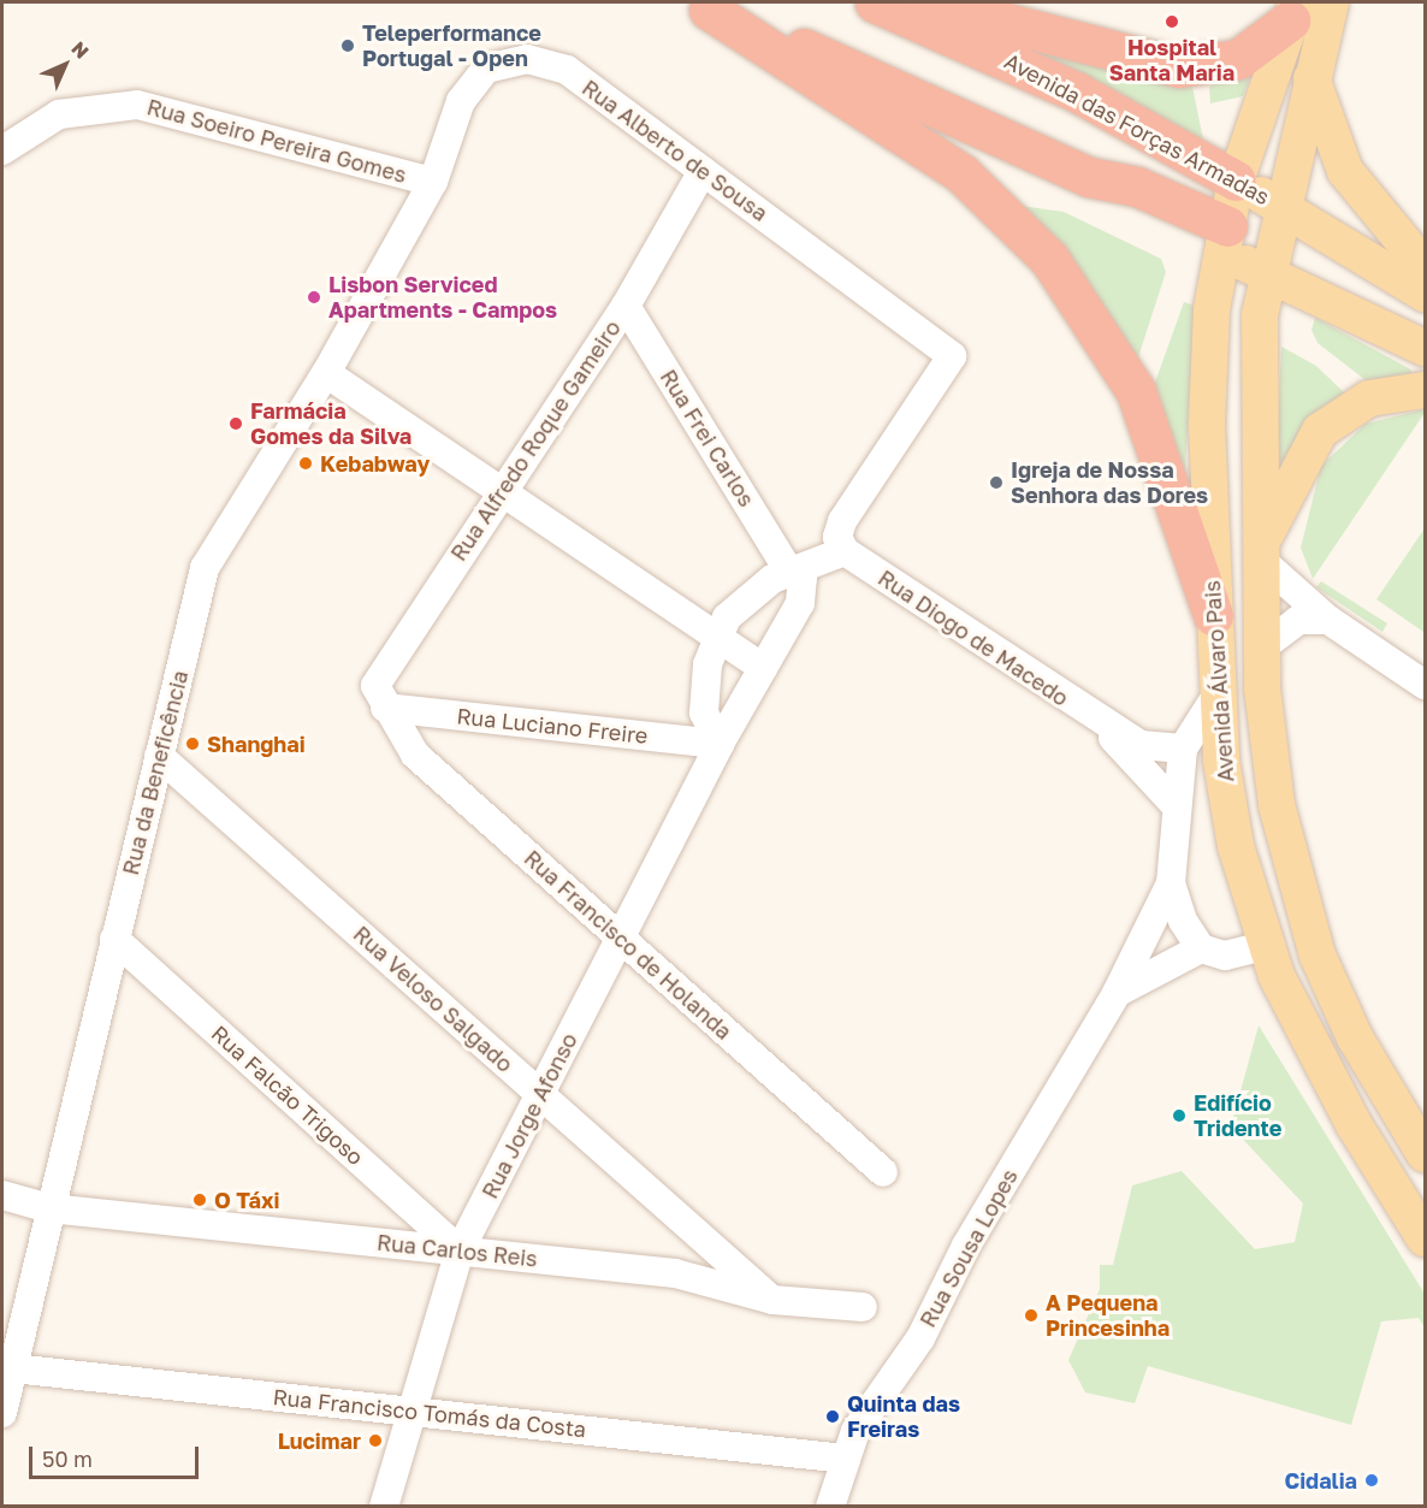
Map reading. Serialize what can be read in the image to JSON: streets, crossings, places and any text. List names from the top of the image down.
{
  "streets": {
    "highway": ["Avenida das Forças Armadas"],
    "main road": ["Avenida Álvaro Pais"],
    "street": [
      "Rua Soeiro Pereira Gomes",
      "Rua Alberto de Sousa",
      "Rua Frei Carlos",
      "Rua Alfredo Roque Gameiro",
      "Rua Diogo de Macedo",
      "Rua Luciano Freire",
      "Rua da Beneficência",
      "Rua Francisco de Holanda",
      "Rua Veloso Salgado",
      "Rua Falcão Trigoso",
      "Rua Jorge Afonso",
      "Rua Sousa Lopes",
      "Rua Carlos Reis",
      "Rua Francisco Tomás da Costa"
    ]
  },
  "crossings": [
    ["Avenida das Forças Armadas", "Avenida Álvaro Pais"],
    ["Rua Soeiro Pereira Gomes", "Rua Alberto de Sousa"],
    ["Rua Soeiro Pereira Gomes", "Rua da Beneficência"],
    ["Rua Alberto de Sousa", "Rua Alfredo Roque Gameiro"],
    ["Rua Alberto de Sousa", "Rua Diogo de Macedo"],
    ["Rua Alberto de Sousa", "Rua da Beneficência"],
    ["Rua Frei Carlos", "Rua Alfredo Roque Gameiro"],
    ["Rua Frei Carlos", "Rua Jorge Afonso"],
    ["Rua Alfredo Roque Gameiro", "Rua Luciano Freire"],
    ["Rua Alfredo Roque Gameiro", "Rua Francisco de Holanda"],
    ["Rua Diogo de Macedo", "Rua Sousa Lopes"],
    ["Rua Luciano Freire", "Rua Francisco de Holanda"],
    ["Rua Luciano Freire", "Rua Jorge Afonso"],
    ["Rua da Beneficência", "Rua Veloso Salgado"],
    ["Rua da Beneficência", "Rua Falcão Trigoso"],
    ["Rua da Beneficência", "Rua Carlos Reis"],
    ["Rua da Beneficência", "Rua Francisco Tomás da Costa"],
    ["Rua Francisco de Holanda", "Rua Jorge Afonso"],
    ["Rua Veloso Salgado", "Rua Jorge Afonso"],
    ["Rua Veloso Salgado", "Rua Carlos Reis"],
    ["Rua Falcão Trigoso", "Rua Jorge Afonso"],
    ["Rua Falcão Trigoso", "Rua Carlos Reis"],
    ["Rua Jorge Afonso", "Rua Carlos Reis"],
    ["Rua Jorge Afonso", "Rua Francisco Tomás da Costa"],
    ["Rua Sousa Lopes", "Rua Francisco Tomás da Costa"]
  ],
  "places": [
    "Hospital Santa Maria",
    "Teleperformance Portugal - Open",
    "Lisbon Serviced Apartments - Campos",
    "Farmácia Gomes da Silva",
    "Kebabway",
    "Igreja de Nossa Senhora das Dores",
    "Shanghai",
    "Edifício Tridente",
    "O Táxi",
    "A Pequena Princesinha",
    "Quinta das Freiras",
    "Lucimar",
    "Cidalia"
  ],
  "scale_bar": "50 m",
  "north": "top right"
}
